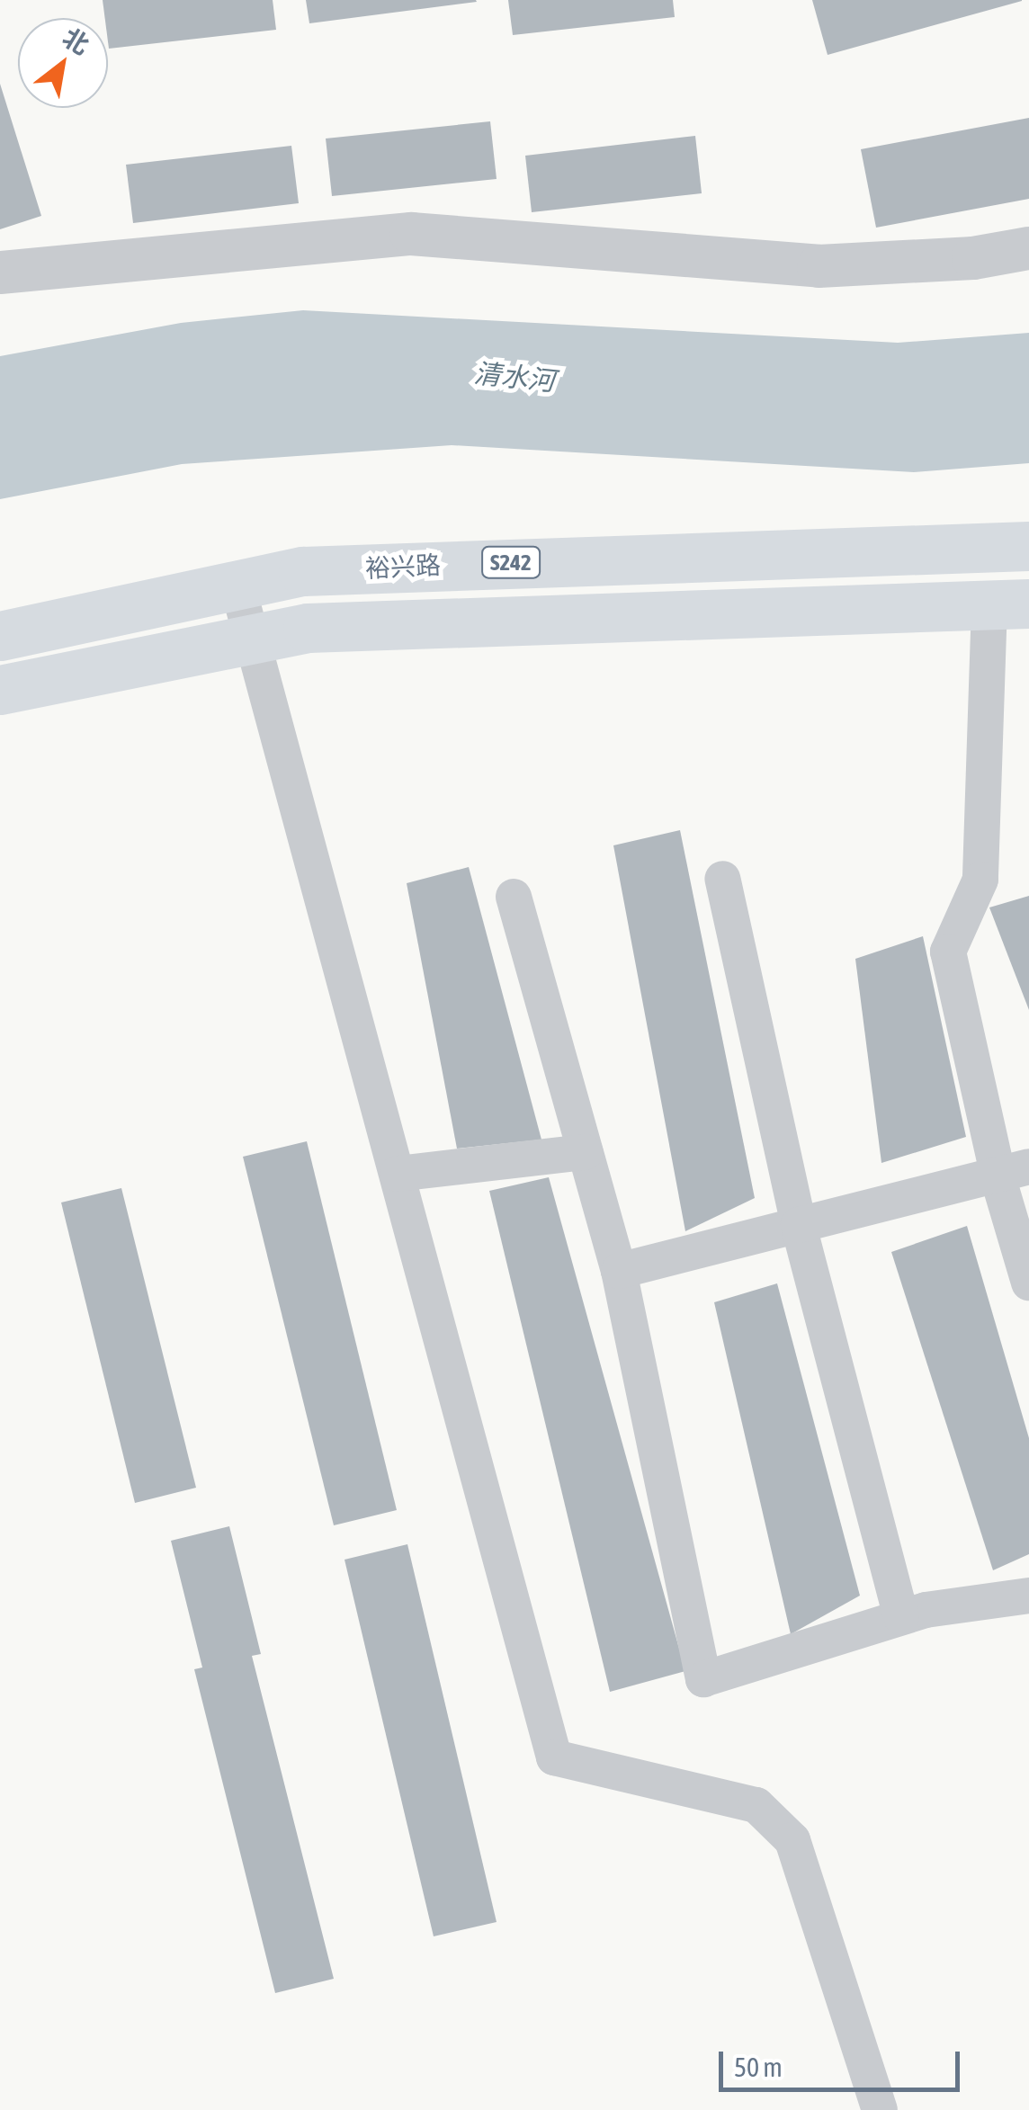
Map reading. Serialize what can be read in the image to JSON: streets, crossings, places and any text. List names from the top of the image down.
{
  "streets": {
    "main road": ["S242", "裕兴路"]
  },
  "water": ["清水河"],
  "scale_bar": "50 m",
  "north": "top right"
}
